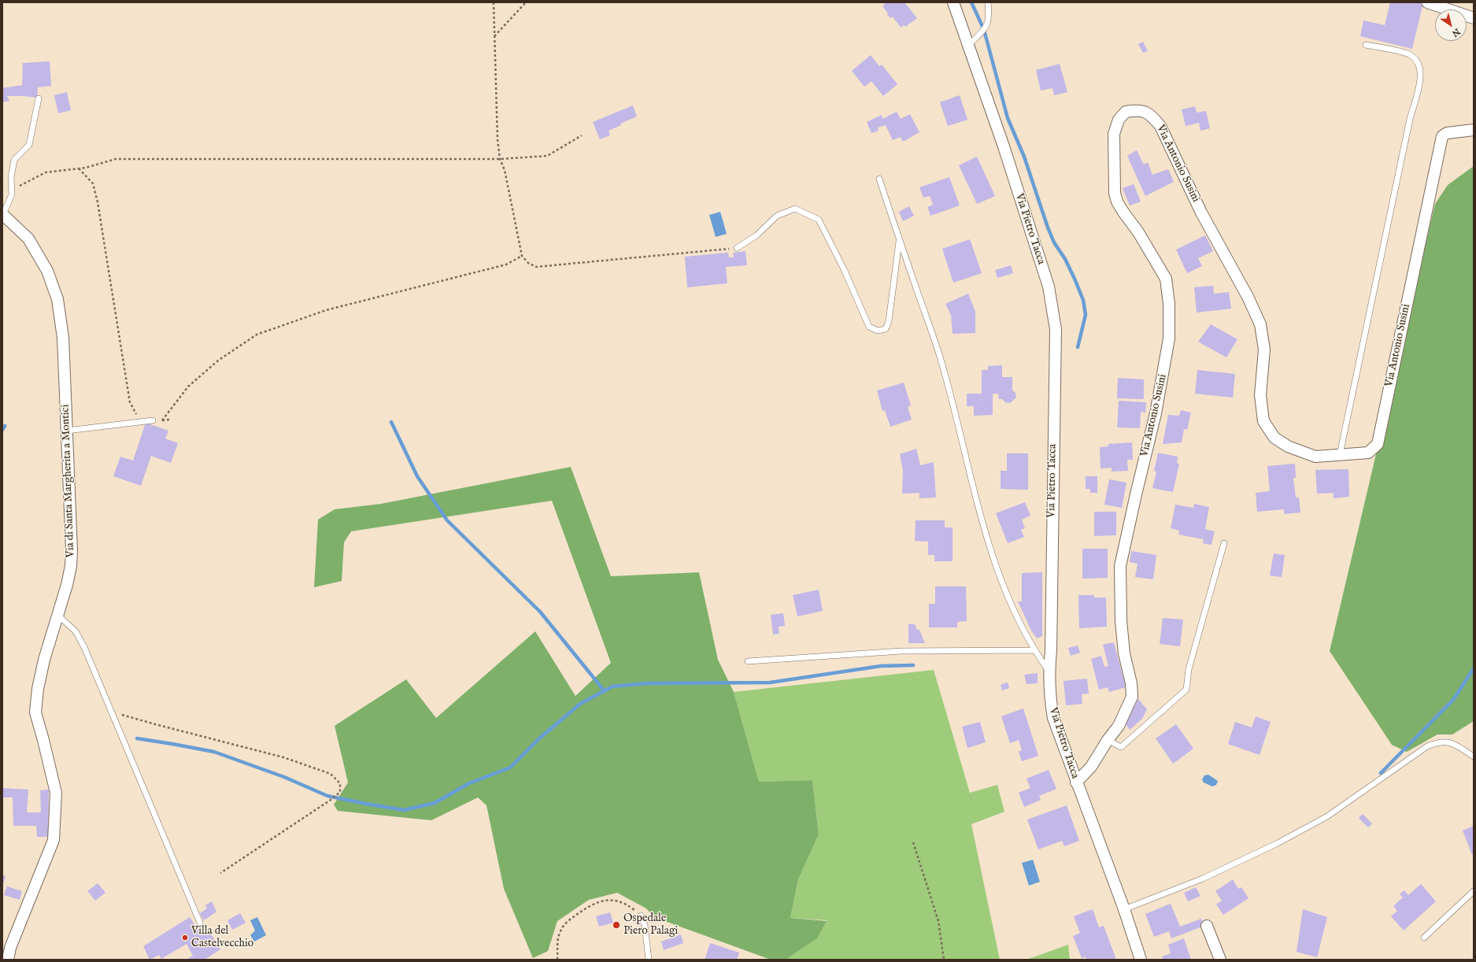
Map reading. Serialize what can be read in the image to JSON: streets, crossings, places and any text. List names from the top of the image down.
{
  "streets": {
    "street": ["Via Antonio Susini", "Via Pietro Tacca", "Via di Santa Margherita a Montici"]
  },
  "crossings": [
    ["Via Antonio Susini", "Via Pietro Tacca"]
  ],
  "places": ["Ospedale Piero Palagi", "Villa del Castelvecchio"],
  "north": "bottom right"
}
